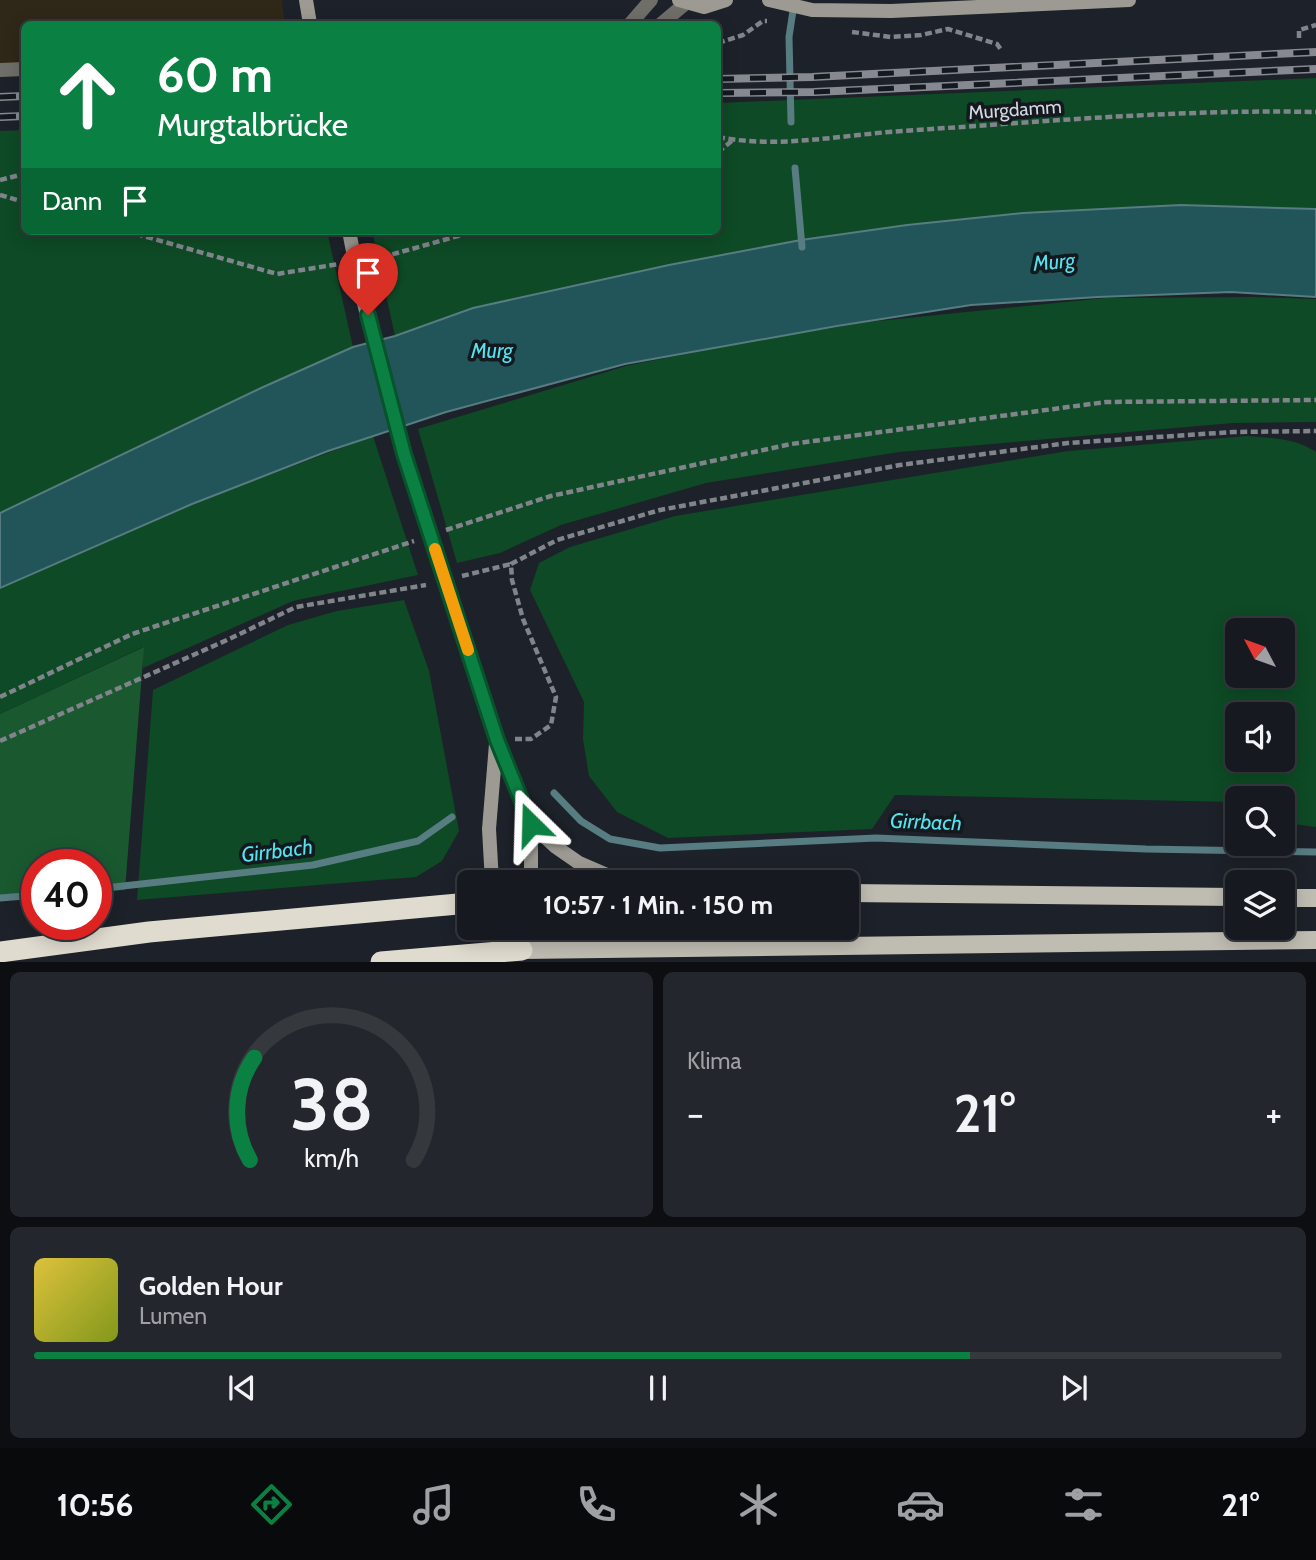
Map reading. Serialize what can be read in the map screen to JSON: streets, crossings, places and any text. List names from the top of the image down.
{
  "streets": {
    "path": ["Murgdamm"]
  },
  "water": ["Murg", "Girrbach"],
  "north": "top left",
  "page": {
    "turn": ["60 m", "Murgtalbrücke"],
    "then": "Dann",
    "limit": "40",
    "trip": "10:57 · 1 Min. · 150 m",
    "tile": "Klima",
    "heat": ["−", "21°", "+"],
    "song": ["Golden Hour", "Lumen"],
    "tabs": ["10:56", "21°"],
    "gauge": ["38", "km/h"]
  }
}
